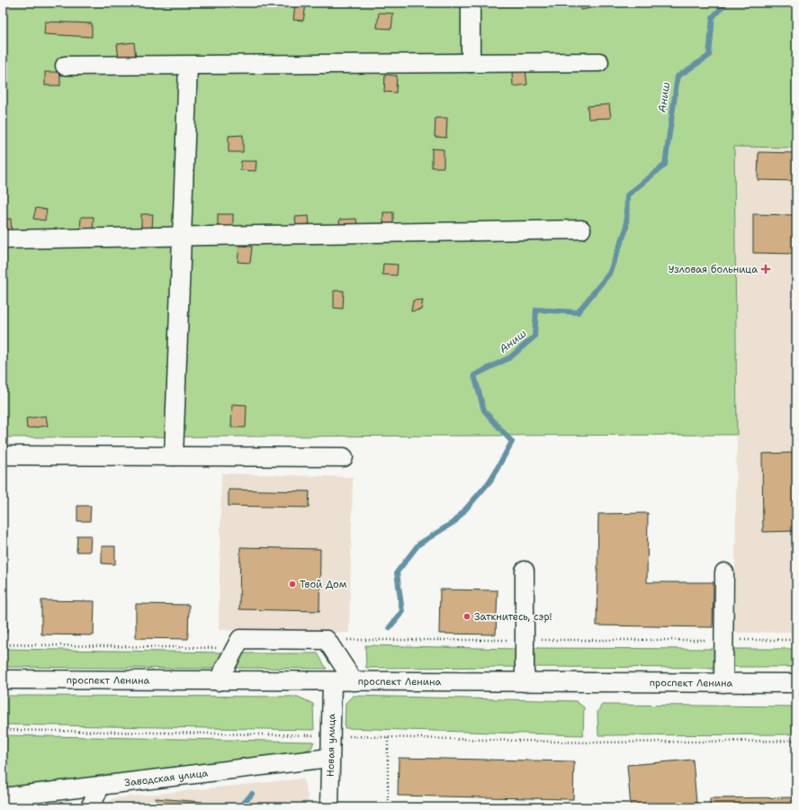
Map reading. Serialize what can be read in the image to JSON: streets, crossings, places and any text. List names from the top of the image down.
{
  "streets": {
    "street": ["проспект Ленина", "Новая улица", "Заводская улица"]
  },
  "crossings": [
    ["проспект Ленина", "Новая улица"],
    ["Новая улица", "Заводская улица"]
  ],
  "water": ["Аниш"],
  "places": {
    "health": ["Узловая больница"],
    "other": ["Твой Дом", "Заткнитесь, сэр!"]
  }
}
